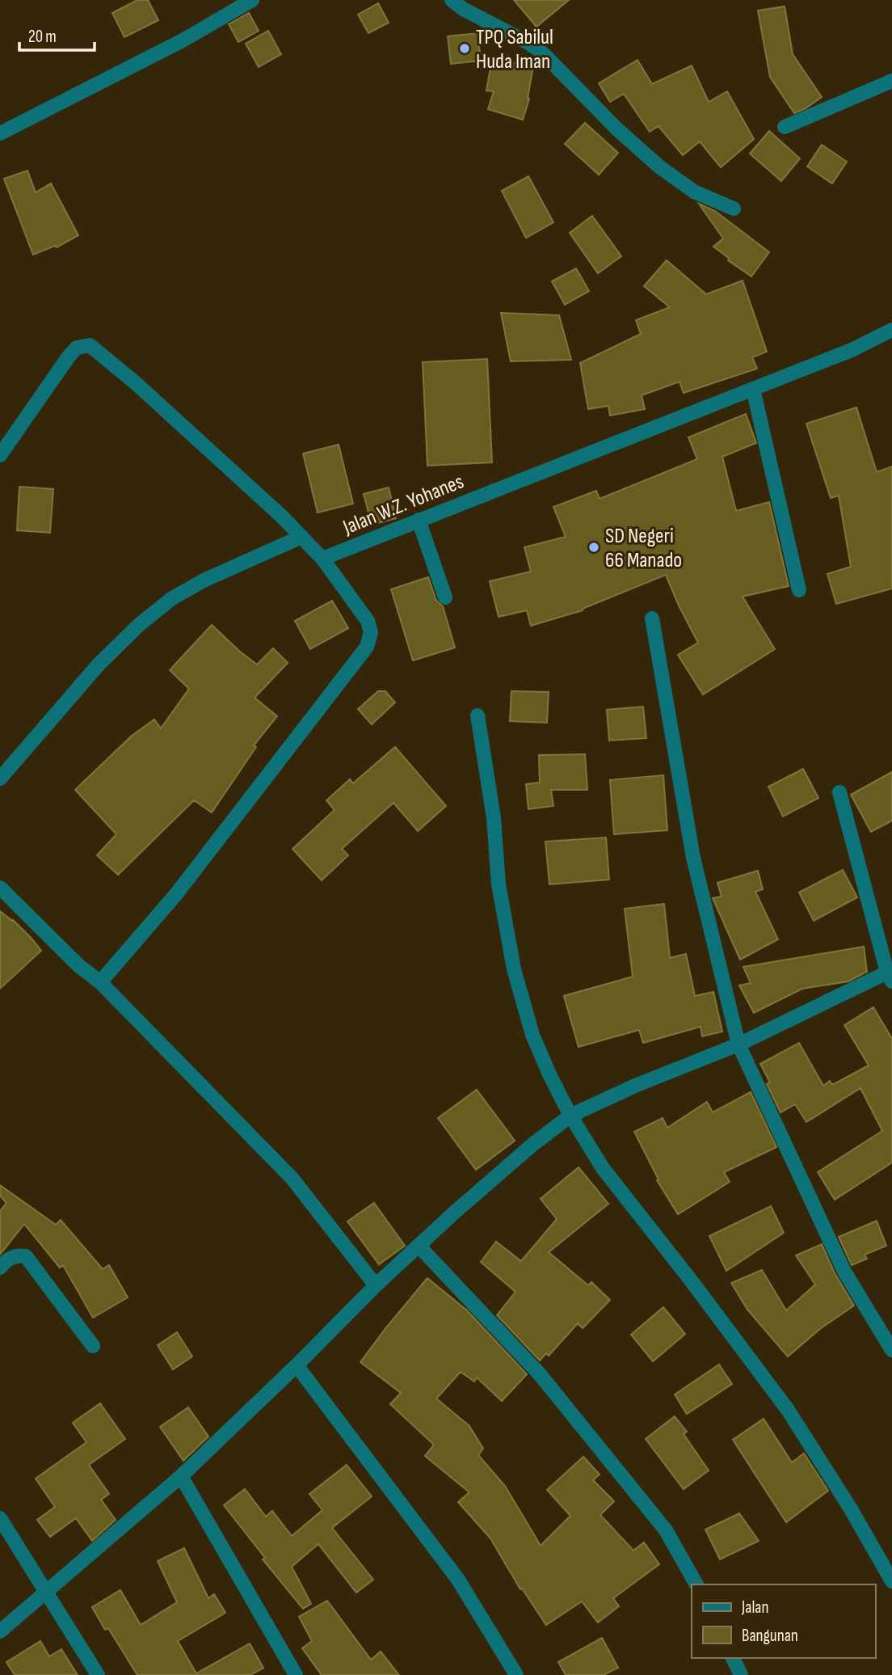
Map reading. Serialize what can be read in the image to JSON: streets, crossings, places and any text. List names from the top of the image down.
{
  "streets": {
    "street": ["Jalan W.Z. Yohanes"]
  },
  "places": ["TPQ Sabilul Huda Iman", "SD Negeri 66 Manado"],
  "legend": ["Jalan", "Bangunan"],
  "scale_bar": "20 m"
}
